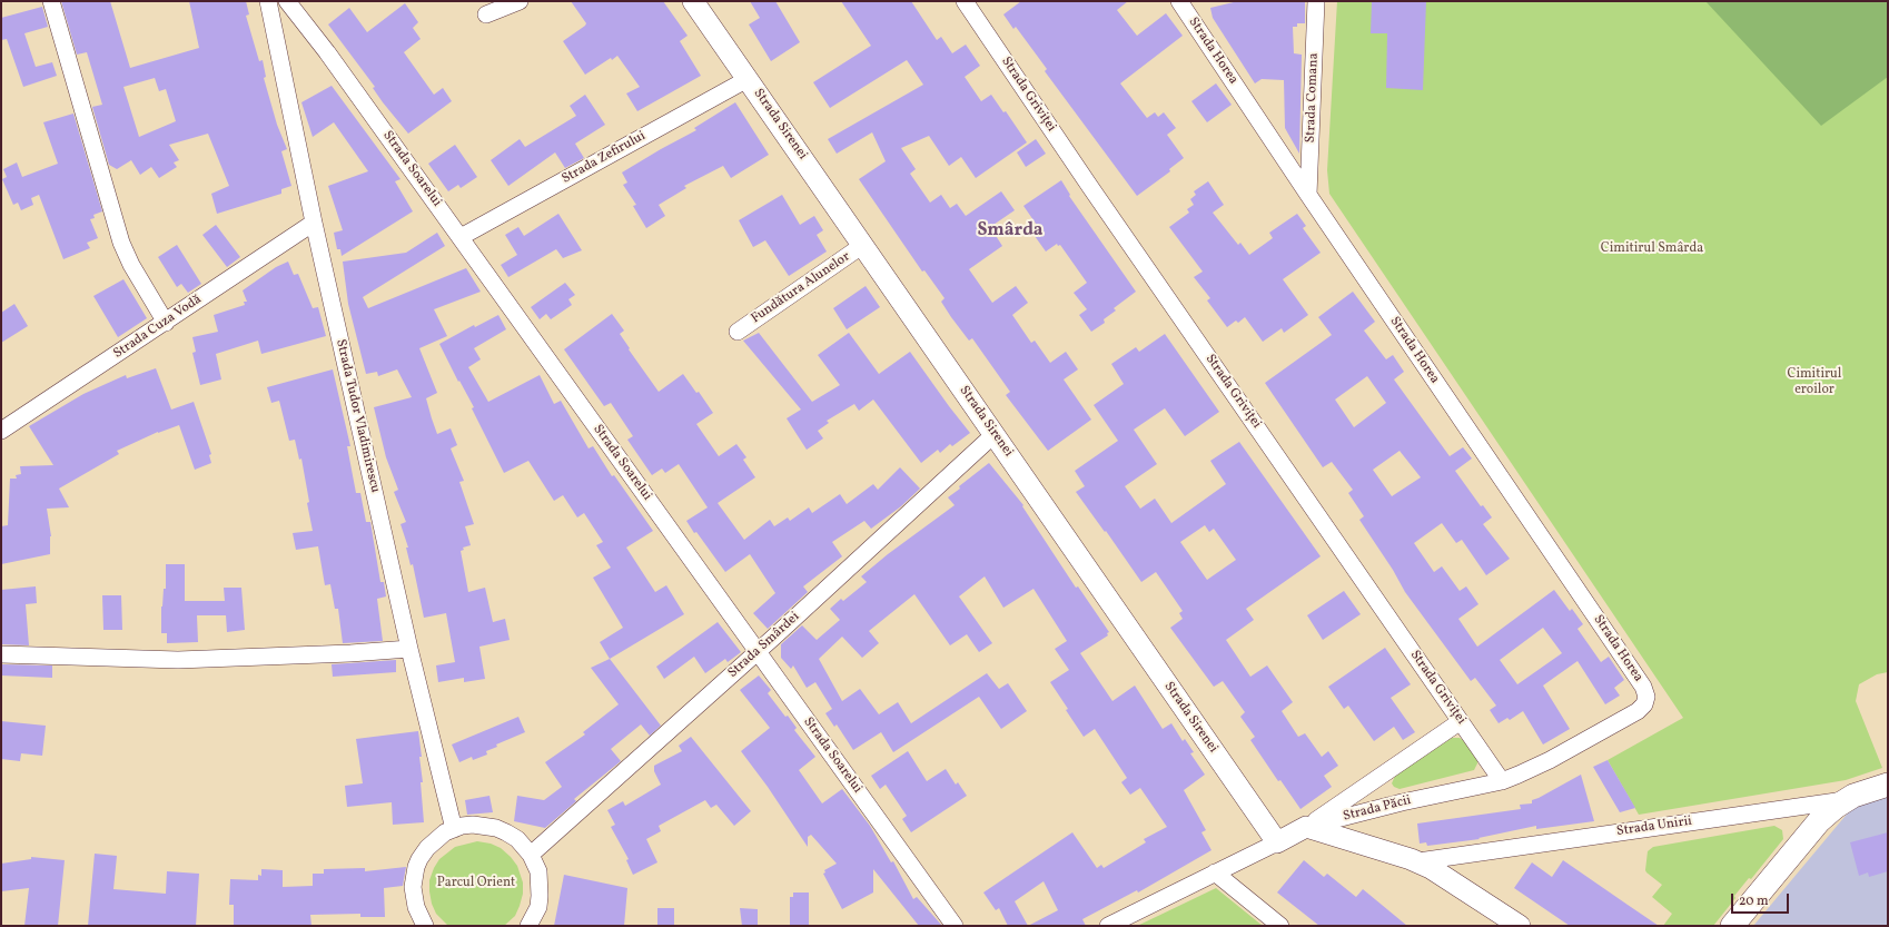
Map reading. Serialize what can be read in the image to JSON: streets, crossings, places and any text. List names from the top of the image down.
{
  "streets": {
    "main road": ["Strada Unirii"],
    "street": [
      "Strada Horea",
      "Strada Griviței",
      "Strada Comana",
      "Strada Sirenei",
      "Strada Zefirului",
      "Strada Soarelui",
      "Fundătura Alunelor",
      "Strada Cuza Vodă",
      "Strada Tudor Vladimirescu",
      "Strada Smârdei",
      "Strada Păcii"
    ]
  },
  "crossings": [
    ["Strada Horea", "Strada Comana"],
    ["Strada Horea", "Strada Păcii"],
    ["Strada Griviței", "Strada Păcii"],
    ["Strada Sirenei", "Strada Zefirului"],
    ["Strada Sirenei", "Fundătura Alunelor"],
    ["Strada Sirenei", "Strada Smârdei"],
    ["Strada Sirenei", "Strada Păcii"],
    ["Strada Zefirului", "Strada Soarelui"],
    ["Strada Soarelui", "Strada Smârdei"],
    ["Strada Cuza Vodă", "Strada Tudor Vladimirescu"]
  ],
  "districts": ["Smârda"],
  "parks": ["Cimitirul Smârda", "Cimitirul eroilor", "Parcul Orient"],
  "scale_bar": "20 m"
}
